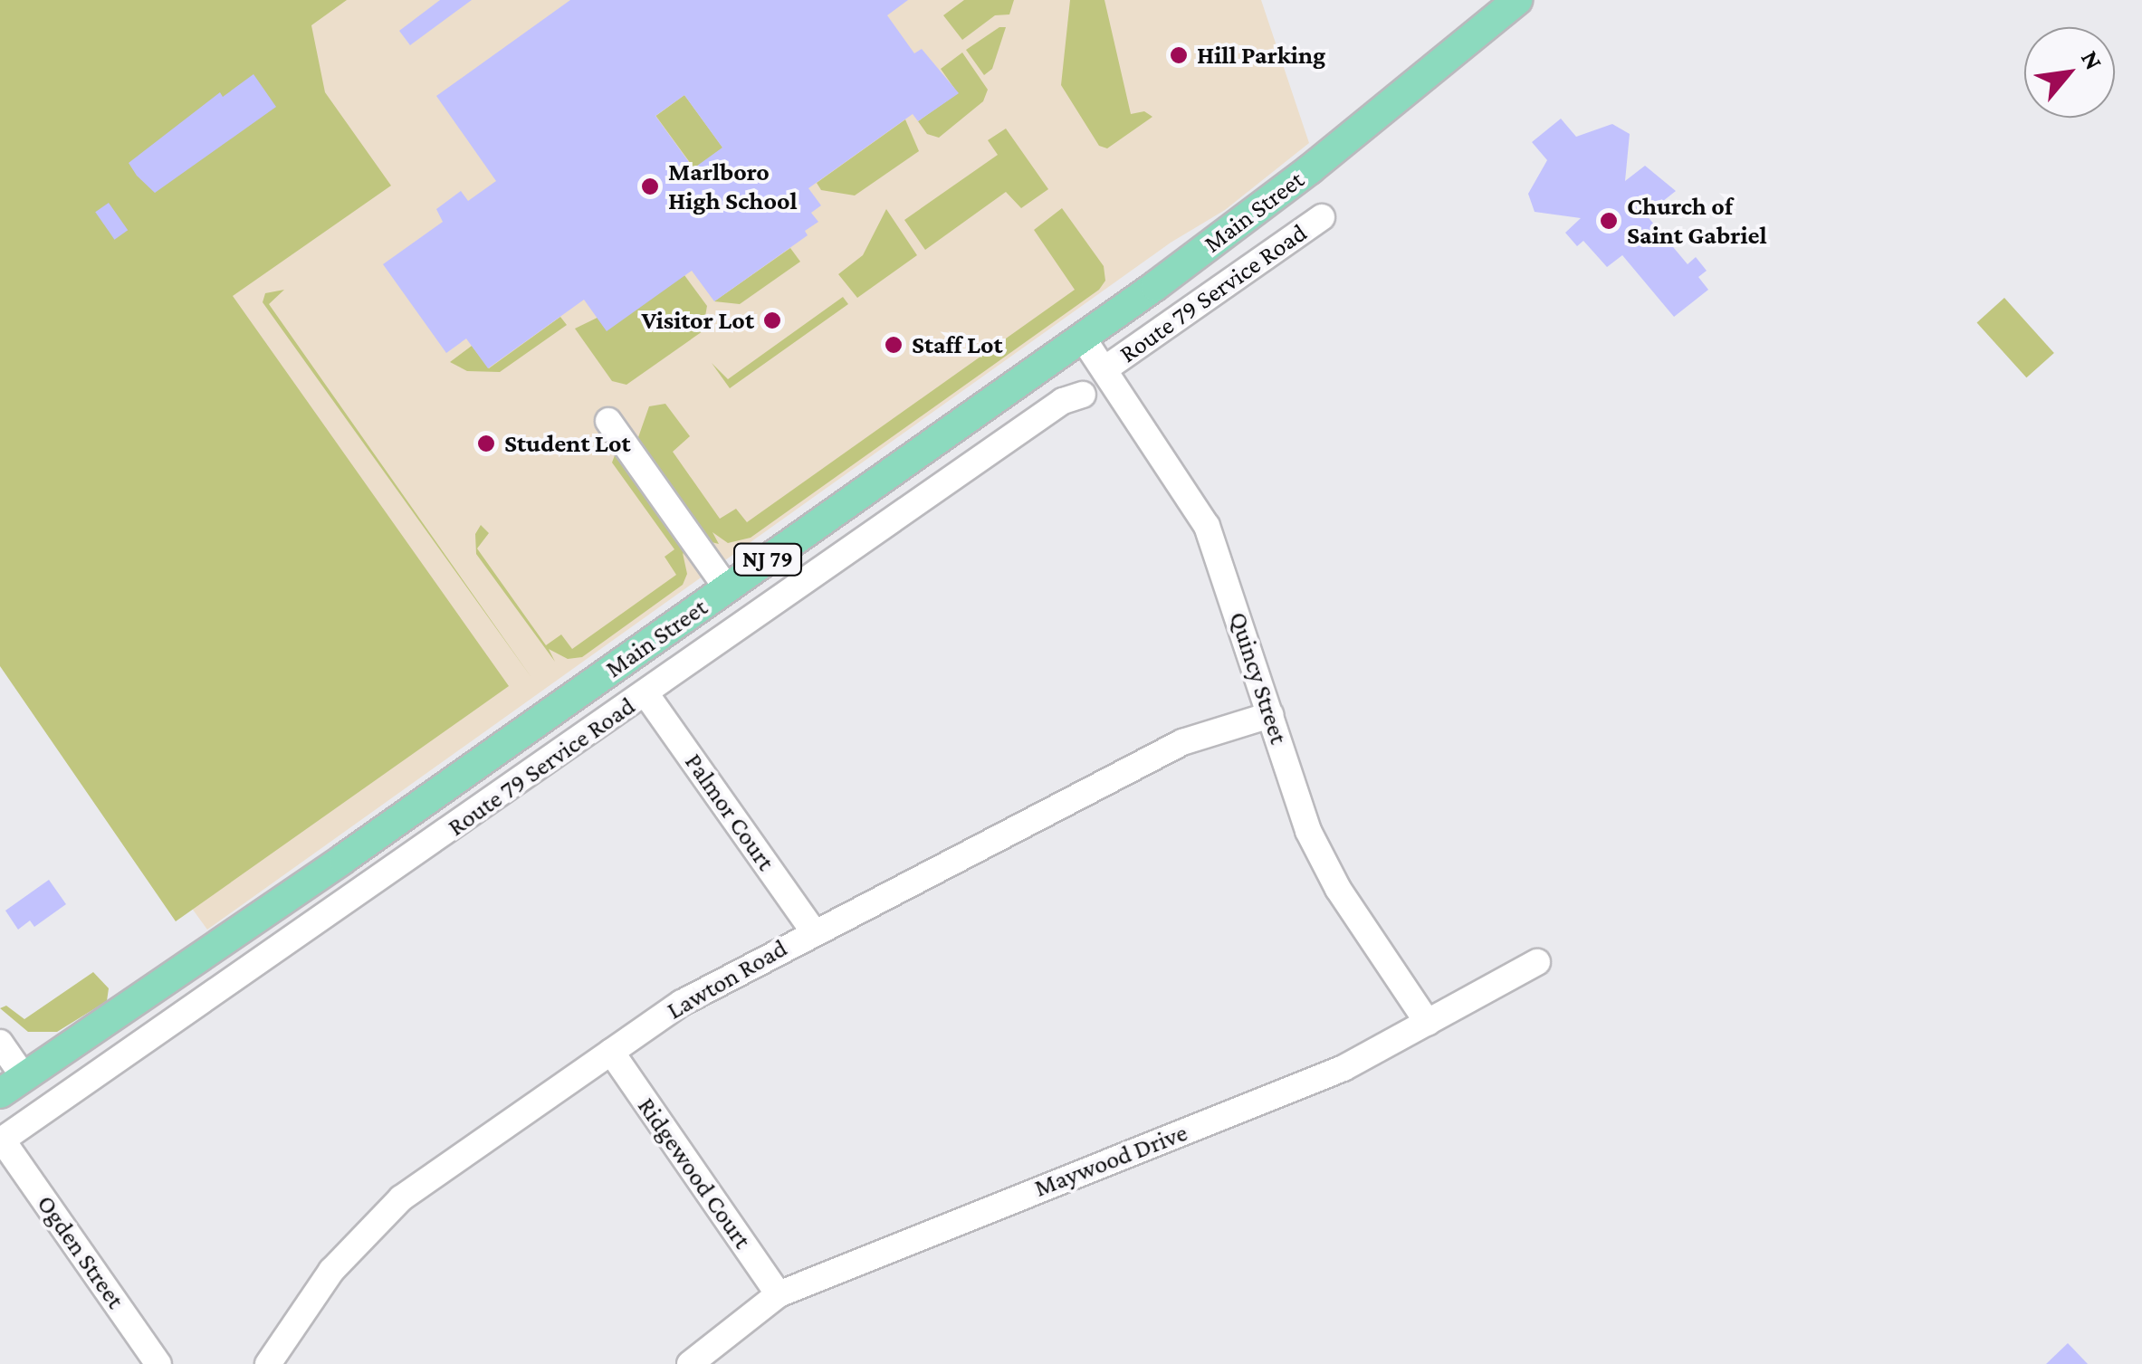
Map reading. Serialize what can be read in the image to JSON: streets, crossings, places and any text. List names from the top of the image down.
{
  "streets": {
    "main road": ["Main Street", "NJ 79"],
    "street": [
      "Route 79 Service Road",
      "Quincy Street",
      "Palmor Court",
      "Lawton Road",
      "Maywood Drive",
      "Ridgewood Court",
      "Ogden Street"
    ]
  },
  "crossings": [
    ["Main Street", "Quincy Street"],
    ["Route 79 Service Road", "Quincy Street"],
    ["Route 79 Service Road", "Palmor Court"],
    ["Route 79 Service Road", "Ogden Street"],
    ["Quincy Street", "Lawton Road"],
    ["Quincy Street", "Maywood Drive"],
    ["Palmor Court", "Lawton Road"],
    ["Lawton Road", "Ridgewood Court"],
    ["Maywood Drive", "Ridgewood Court"]
  ],
  "places": [
    "Hill Parking",
    "Marlboro High School",
    "Church of Saint Gabriel",
    "Visitor Lot",
    "Staff Lot",
    "Student Lot"
  ],
  "north": "top right"
}
